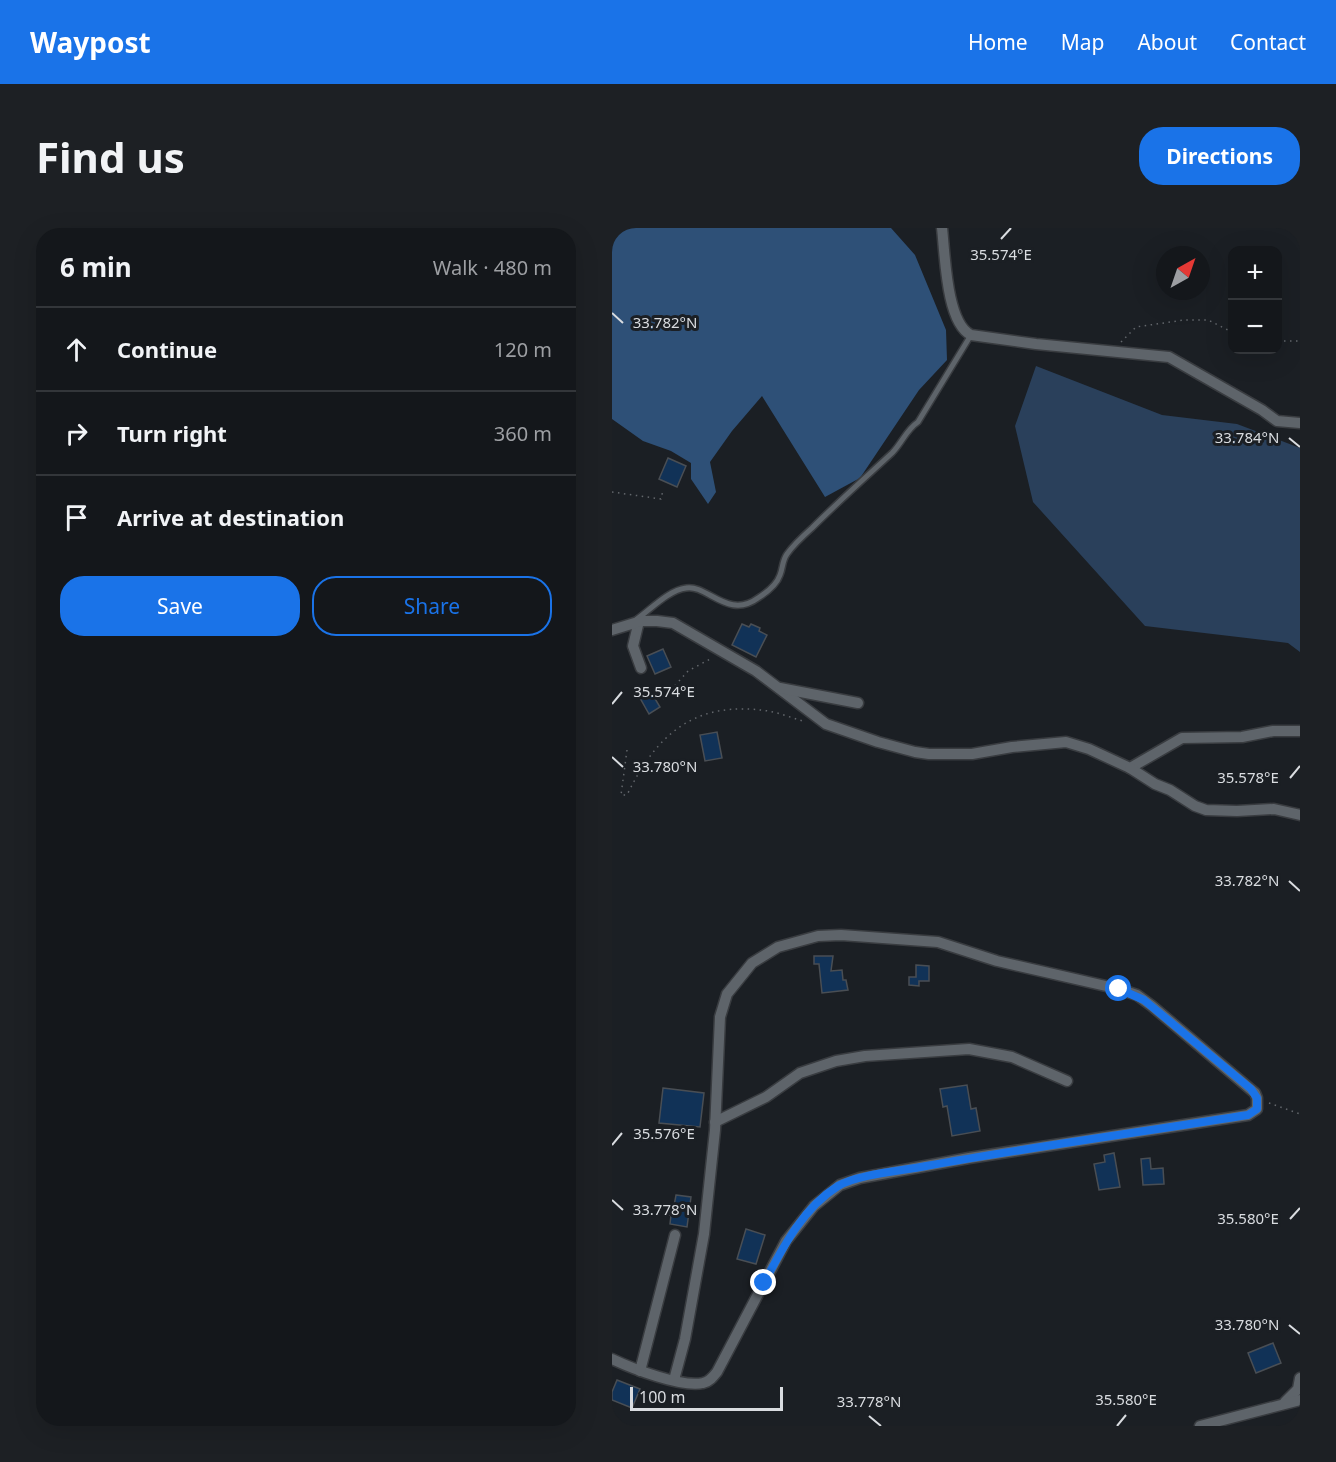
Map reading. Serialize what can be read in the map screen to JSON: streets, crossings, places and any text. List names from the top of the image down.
{
  "scale_bar": "100 m",
  "north": "top right",
  "page": {
    "header": "Waypost",
    "nav": [
      "Home",
      "Map",
      "About",
      "Contact"
    ],
    "buttons": [
      "Directions",
      ["Save", "Share"]
    ],
    "title": "Find us",
    "heading": ["6 min", "Walk · 480 m"],
    "map_buttons": ["+", "−"],
    "list": [
      ["Continue", "120 m"],
      ["Turn right", "360 m"],
      "Arrive at destination"
    ],
    "scale": "100 m"
  },
  "coordinates": [
    "35.574°E",
    "33.782°N",
    "33.784°N",
    "33.780°N",
    "35.578°E",
    "35.576°E",
    "33.778°N",
    "35.580°E"
  ]
}
